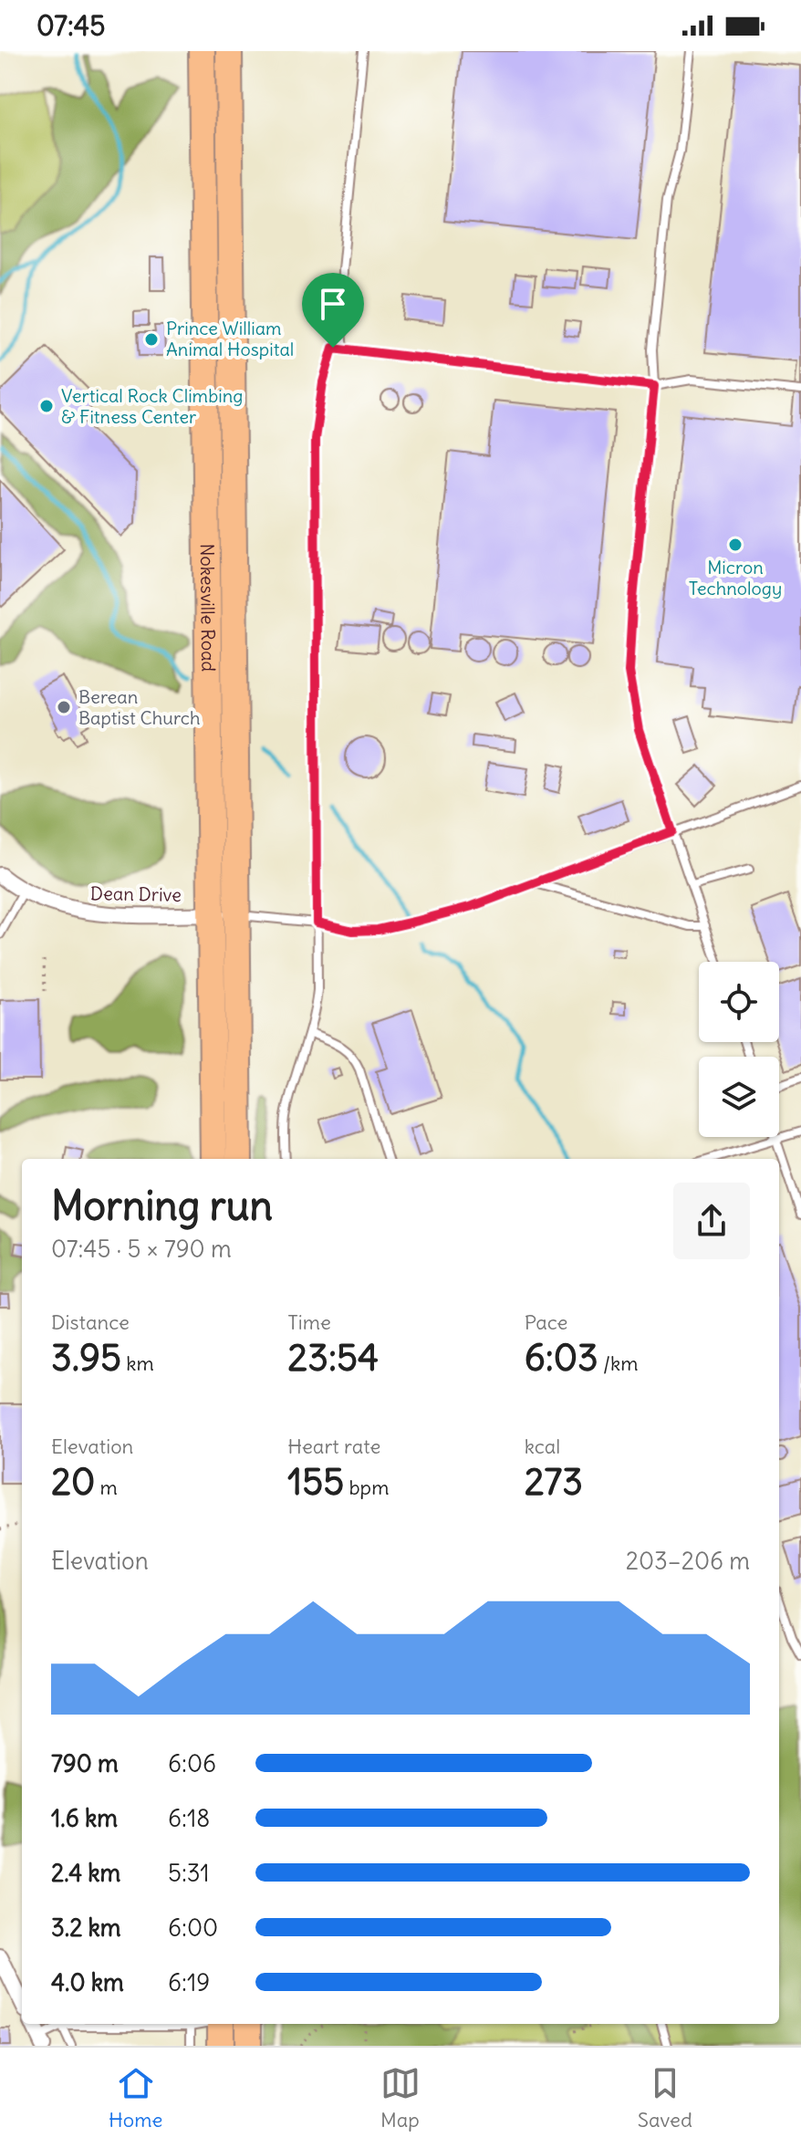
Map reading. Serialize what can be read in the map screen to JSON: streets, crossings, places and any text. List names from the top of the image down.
{
  "streets": {
    "highway": ["Nokesville Road"],
    "street": ["Dean Drive"]
  },
  "crossings": [
    ["Nokesville Road", "Dean Drive"]
  ],
  "places": [
    "Prince William Animal Hospital",
    "Vertical Rock Climbing & Fitness Center",
    "Micron Technology",
    "Berean Baptist Church"
  ],
  "page": {
    "status": "07:45",
    "heading": ["Morning run", "07:45 · 5 × 790 m"],
    "stats": [
      ["Distance", "3.95 km"],
      ["Time", "23:54"],
      ["Pace", "6:03 /km"],
      ["Elevation", "20 m"],
      ["Heart rate", "155 bpm"],
      ["kcal", "273"]
    ],
    "chart": ["Elevation", "203–206 m"],
    "list": [
      {
        "name": "790 m",
        "note": "6:06"
      },
      {
        "name": "1.6 km",
        "note": "6:18"
      },
      {
        "name": "2.4 km",
        "note": "5:31"
      },
      {
        "name": "3.2 km",
        "note": "6:00"
      },
      {
        "name": "4.0 km",
        "note": "6:19"
      }
    ],
    "tabs": ["Home", "Map", "Saved"]
  }
}
